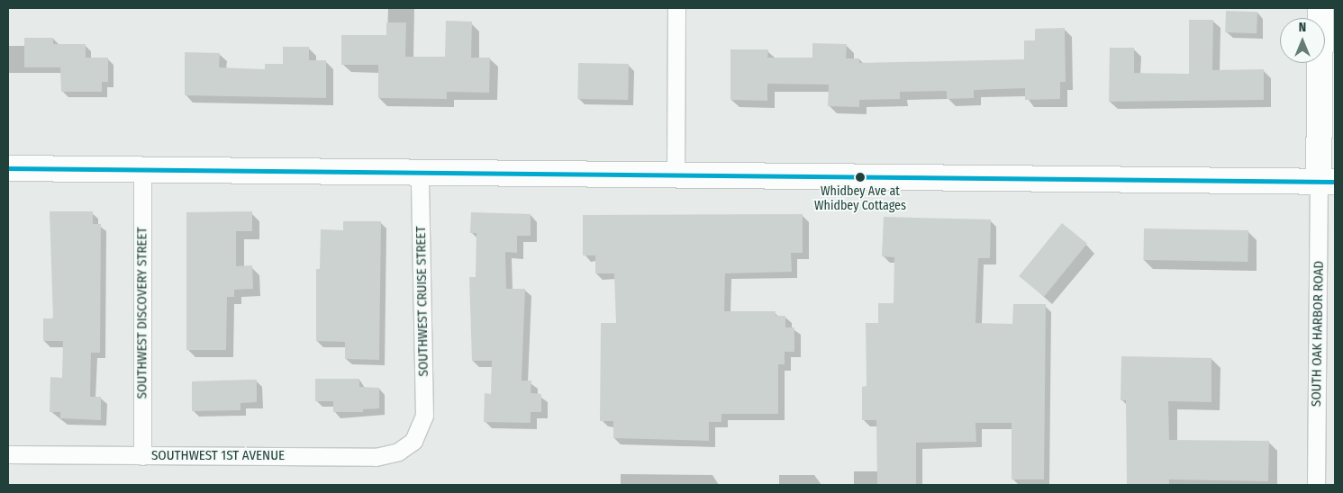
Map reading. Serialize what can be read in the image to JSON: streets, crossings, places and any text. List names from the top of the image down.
{
  "streets": {
    "street": [
      "SOUTHWEST CRUISE STREET",
      "SOUTHWEST DISCOVERY STREET",
      "SOUTH OAK HARBOR ROAD",
      "SOUTHWEST 1ST AVENUE"
    ]
  },
  "crossings": [
    ["SOUTHWEST CRUISE STREET", "SOUTHWEST 1ST AVENUE"],
    ["SOUTHWEST DISCOVERY STREET", "SOUTHWEST 1ST AVENUE"]
  ],
  "places": ["Whidbey Ave at Whidbey Cottages"],
  "north": "top"
}
